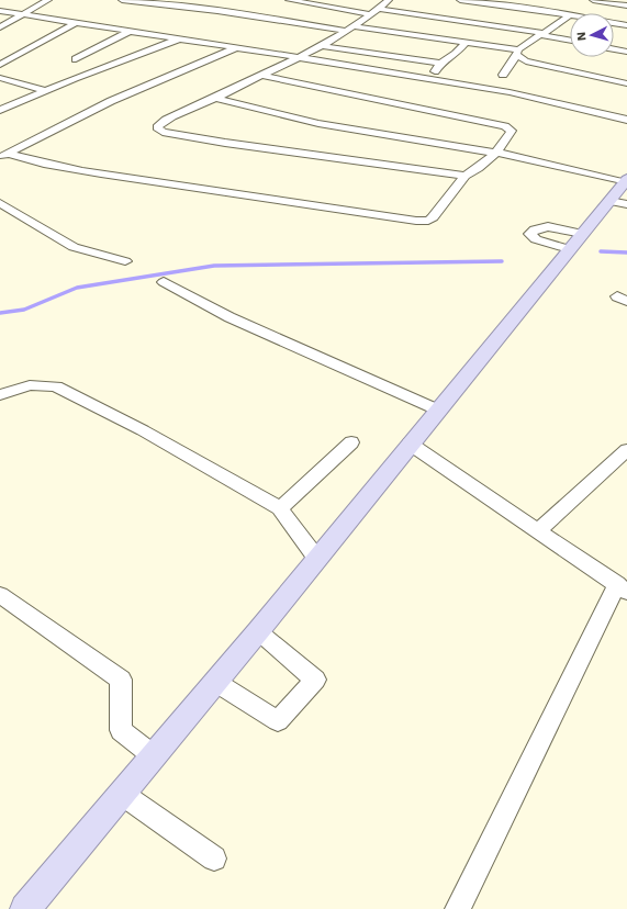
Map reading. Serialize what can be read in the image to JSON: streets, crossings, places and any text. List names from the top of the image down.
{
  "north": "left"
}
